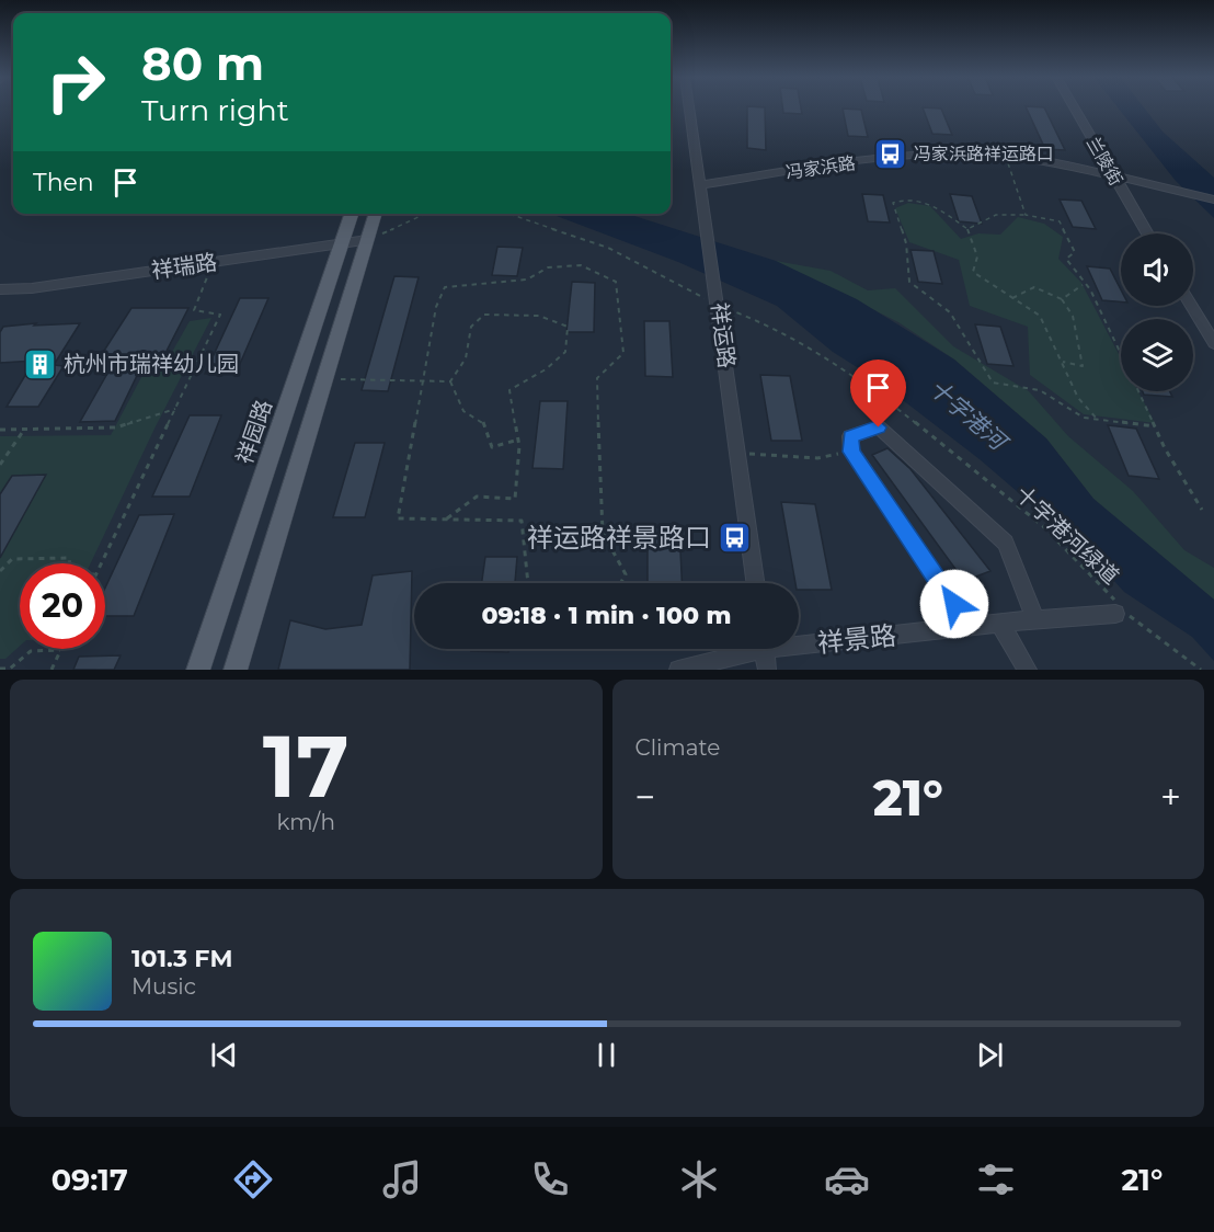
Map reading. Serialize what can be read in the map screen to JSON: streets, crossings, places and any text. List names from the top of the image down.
{
  "streets": {
    "main road": ["祥园路"],
    "street": [
      "兰陵街",
      "冯家浜路",
      "祥瑞路",
      "祥运路",
      "祥景路"
    ],
    "path": ["十字港河绿道"]
  },
  "crossings": [
    ["兰陵街", "冯家浜路"],
    ["冯家浜路", "祥运路"],
    ["祥瑞路", "祥园路"],
    ["祥运路", "十字港河绿道"],
    ["十字港河绿道", "祥景路"]
  ],
  "water": ["十字港河"],
  "places": {
    "bus stop": ["冯家浜路祥运路口", "祥运路祥景路口"],
    "building": ["杭州市瑞祥幼儿园"]
  },
  "page": {
    "turn": ["80 m", "Turn right"],
    "then": "Then",
    "limit": "20",
    "trip": "09:18 · 1 min · 100 m",
    "tile": [
      ["17", "km/h"],
      "Climate"
    ],
    "heat": ["−", "21°", "+"],
    "song": ["101.3 FM", "Music"],
    "tabs": ["09:17", "21°"]
  }
}
